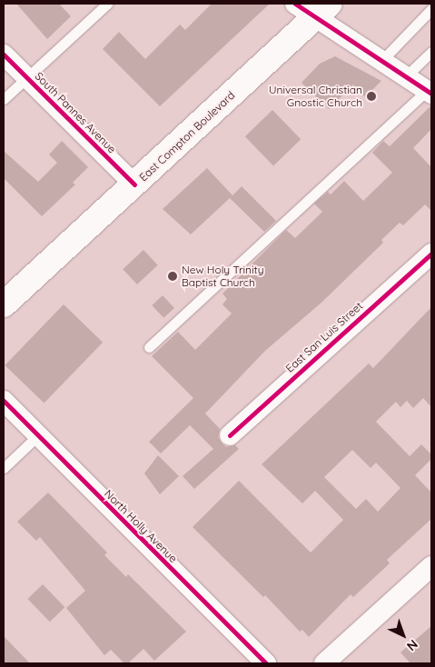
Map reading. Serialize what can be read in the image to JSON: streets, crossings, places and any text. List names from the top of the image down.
{
  "streets": {
    "main road": ["East Compton Boulevard"],
    "street": ["South Pannes Avenue", "East San Luis Street", "North Holly Avenue"]
  },
  "crossings": [
    ["South Pannes Avenue", "East Compton Boulevard"]
  ],
  "places": ["Universal Christian Gnostic Church", "New Holy Trinity Baptist Church"],
  "north": "bottom right"
}
